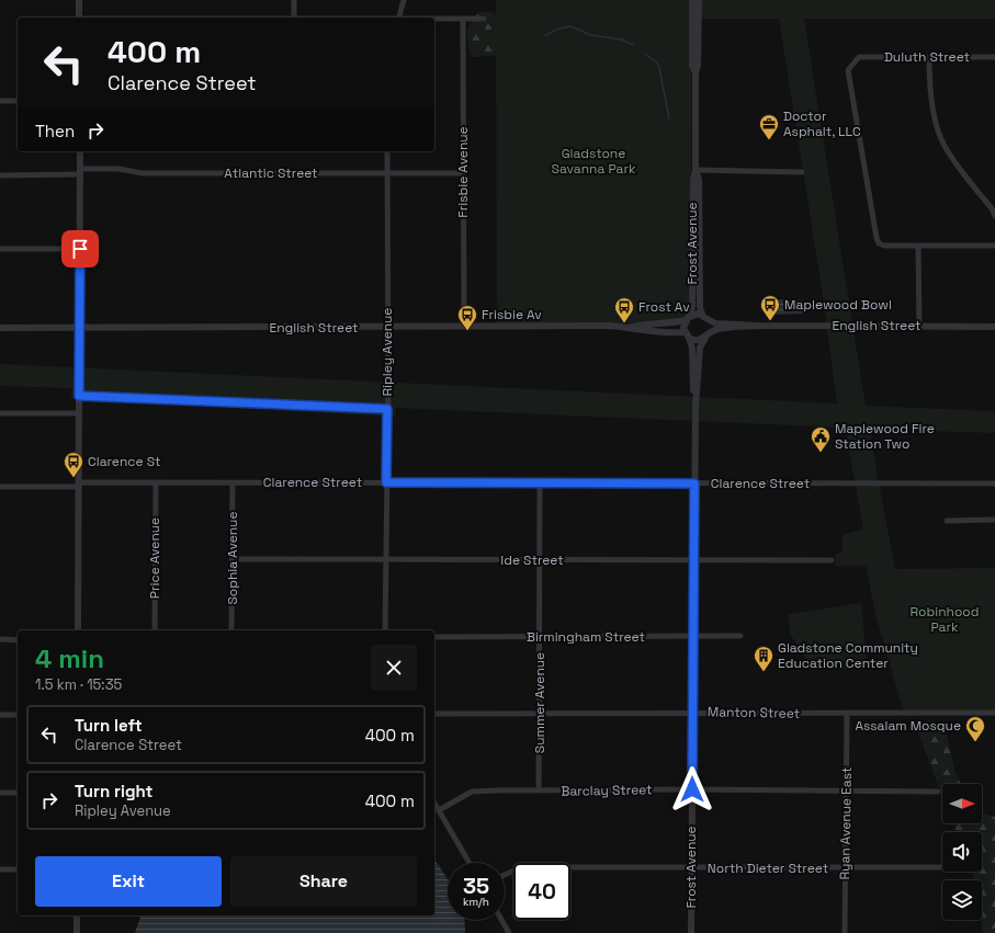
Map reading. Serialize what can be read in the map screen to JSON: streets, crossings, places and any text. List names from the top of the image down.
{
  "streets": {
    "street": [
      "Duluth Street",
      "Frisbie Avenue",
      "Atlantic Street",
      "Frost Avenue",
      "English Street",
      "Ripley Avenue",
      "Clarence Street",
      "Price Avenue",
      "Sophia Avenue",
      "Ide Street",
      "Birmingham Street",
      "Summer Avenue",
      "Manton Street",
      "Barclay Street",
      "Ryan Avenue East",
      "North Dieter Street"
    ]
  },
  "crossings": [
    ["Frisbie Avenue", "Atlantic Street"],
    ["Frisbie Avenue", "English Street"],
    ["Atlantic Street", "Ripley Avenue"],
    ["Frost Avenue", "English Street"],
    ["Frost Avenue", "Clarence Street"],
    ["Frost Avenue", "Ide Street"],
    ["Frost Avenue", "Birmingham Street"],
    ["Frost Avenue", "Manton Street"],
    ["Frost Avenue", "Barclay Street"],
    ["Frost Avenue", "North Dieter Street"],
    ["English Street", "Ripley Avenue"],
    ["Ripley Avenue", "Clarence Street"],
    ["Ripley Avenue", "Ide Street"],
    ["Clarence Street", "Price Avenue"],
    ["Clarence Street", "Sophia Avenue"],
    ["Clarence Street", "Summer Avenue"],
    ["Sophia Avenue", "Ide Street"],
    ["Ide Street", "Summer Avenue"],
    ["Birmingham Street", "Summer Avenue"],
    ["Summer Avenue", "Manton Street"],
    ["Summer Avenue", "Barclay Street"],
    ["Manton Street", "Ryan Avenue East"],
    ["Barclay Street", "Ryan Avenue East"],
    ["Ryan Avenue East", "North Dieter Street"]
  ],
  "parks": ["Gladstone Savanna Park", "Robinhood Park"],
  "places": {
    "office": ["Doctor Asphalt, LLC"],
    "bus stop": [
      "Maplewood Bowl",
      "Frost Av",
      "Frisbie Av",
      "Clarence St"
    ],
    "public building": ["Maplewood Fire Station Two"],
    "building": ["Gladstone Community Education Center"],
    "mosque": ["Assalam Mosque"]
  },
  "north": "right",
  "page": {
    "turn": ["400 m", "Clarence Street"],
    "then": "Then",
    "heading": ["4 min", "1.5 km · 15:35"],
    "list": [
      {
        "name": "Turn left",
        "note": "Clarence Street",
        "value": "400 m"
      },
      {
        "name": "Turn right",
        "note": "Ripley Avenue",
        "value": "400 m"
      }
    ],
    "buttons": ["Exit", "Share"],
    "speed": "35 km/h",
    "limit": "40"
  }
}
